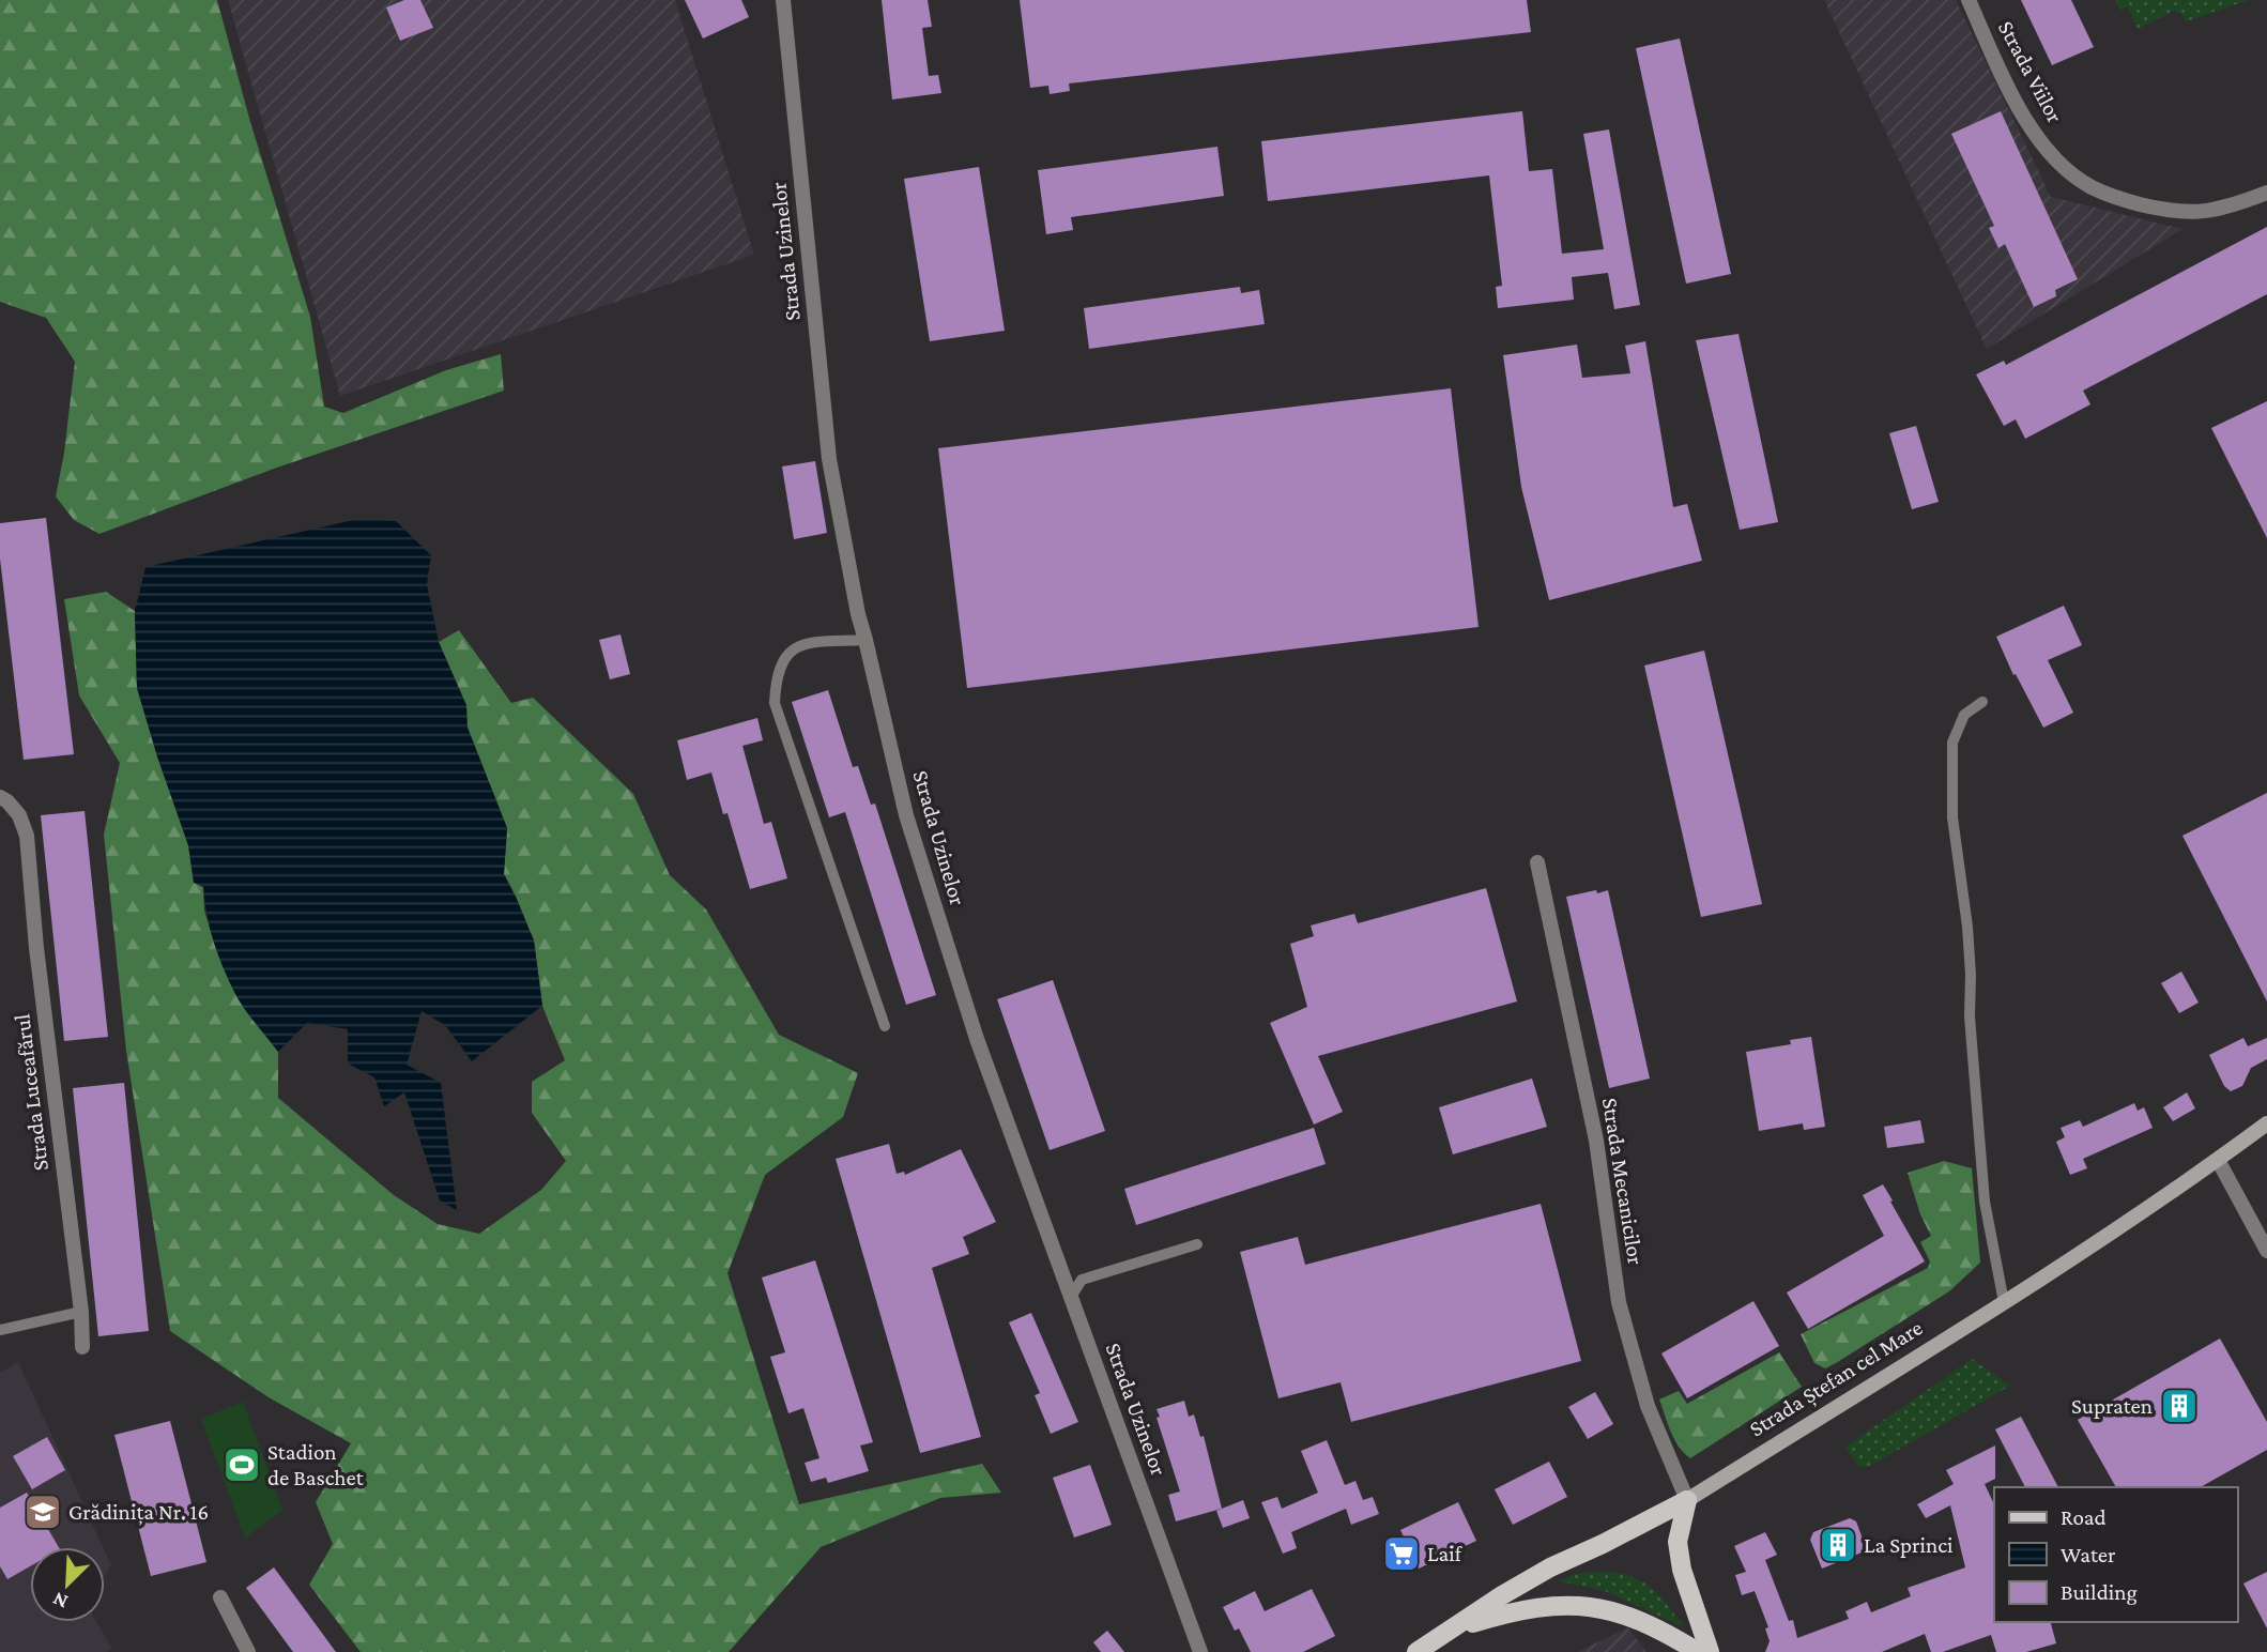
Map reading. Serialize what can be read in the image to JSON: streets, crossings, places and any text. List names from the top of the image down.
{
  "streets": {
    "main road": ["Strada Ștefan cel Mare"],
    "street": [
      "Strada Viilor",
      "Strada Uzinelor",
      "Strada Luceafărul",
      "Strada Mecanicilor"
    ]
  },
  "crossings": [
    ["Strada Mecanicilor", "Strada Ștefan cel Mare"]
  ],
  "places": {
    "building": ["Supraten", "La Sprinci"],
    "sports": ["Stadion de Baschet"],
    "school or university": ["Grădinița Nr. 16"],
    "supermarket": ["Laif"]
  },
  "legend": ["Road", "Water", "Building"],
  "north": "bottom left"
}
